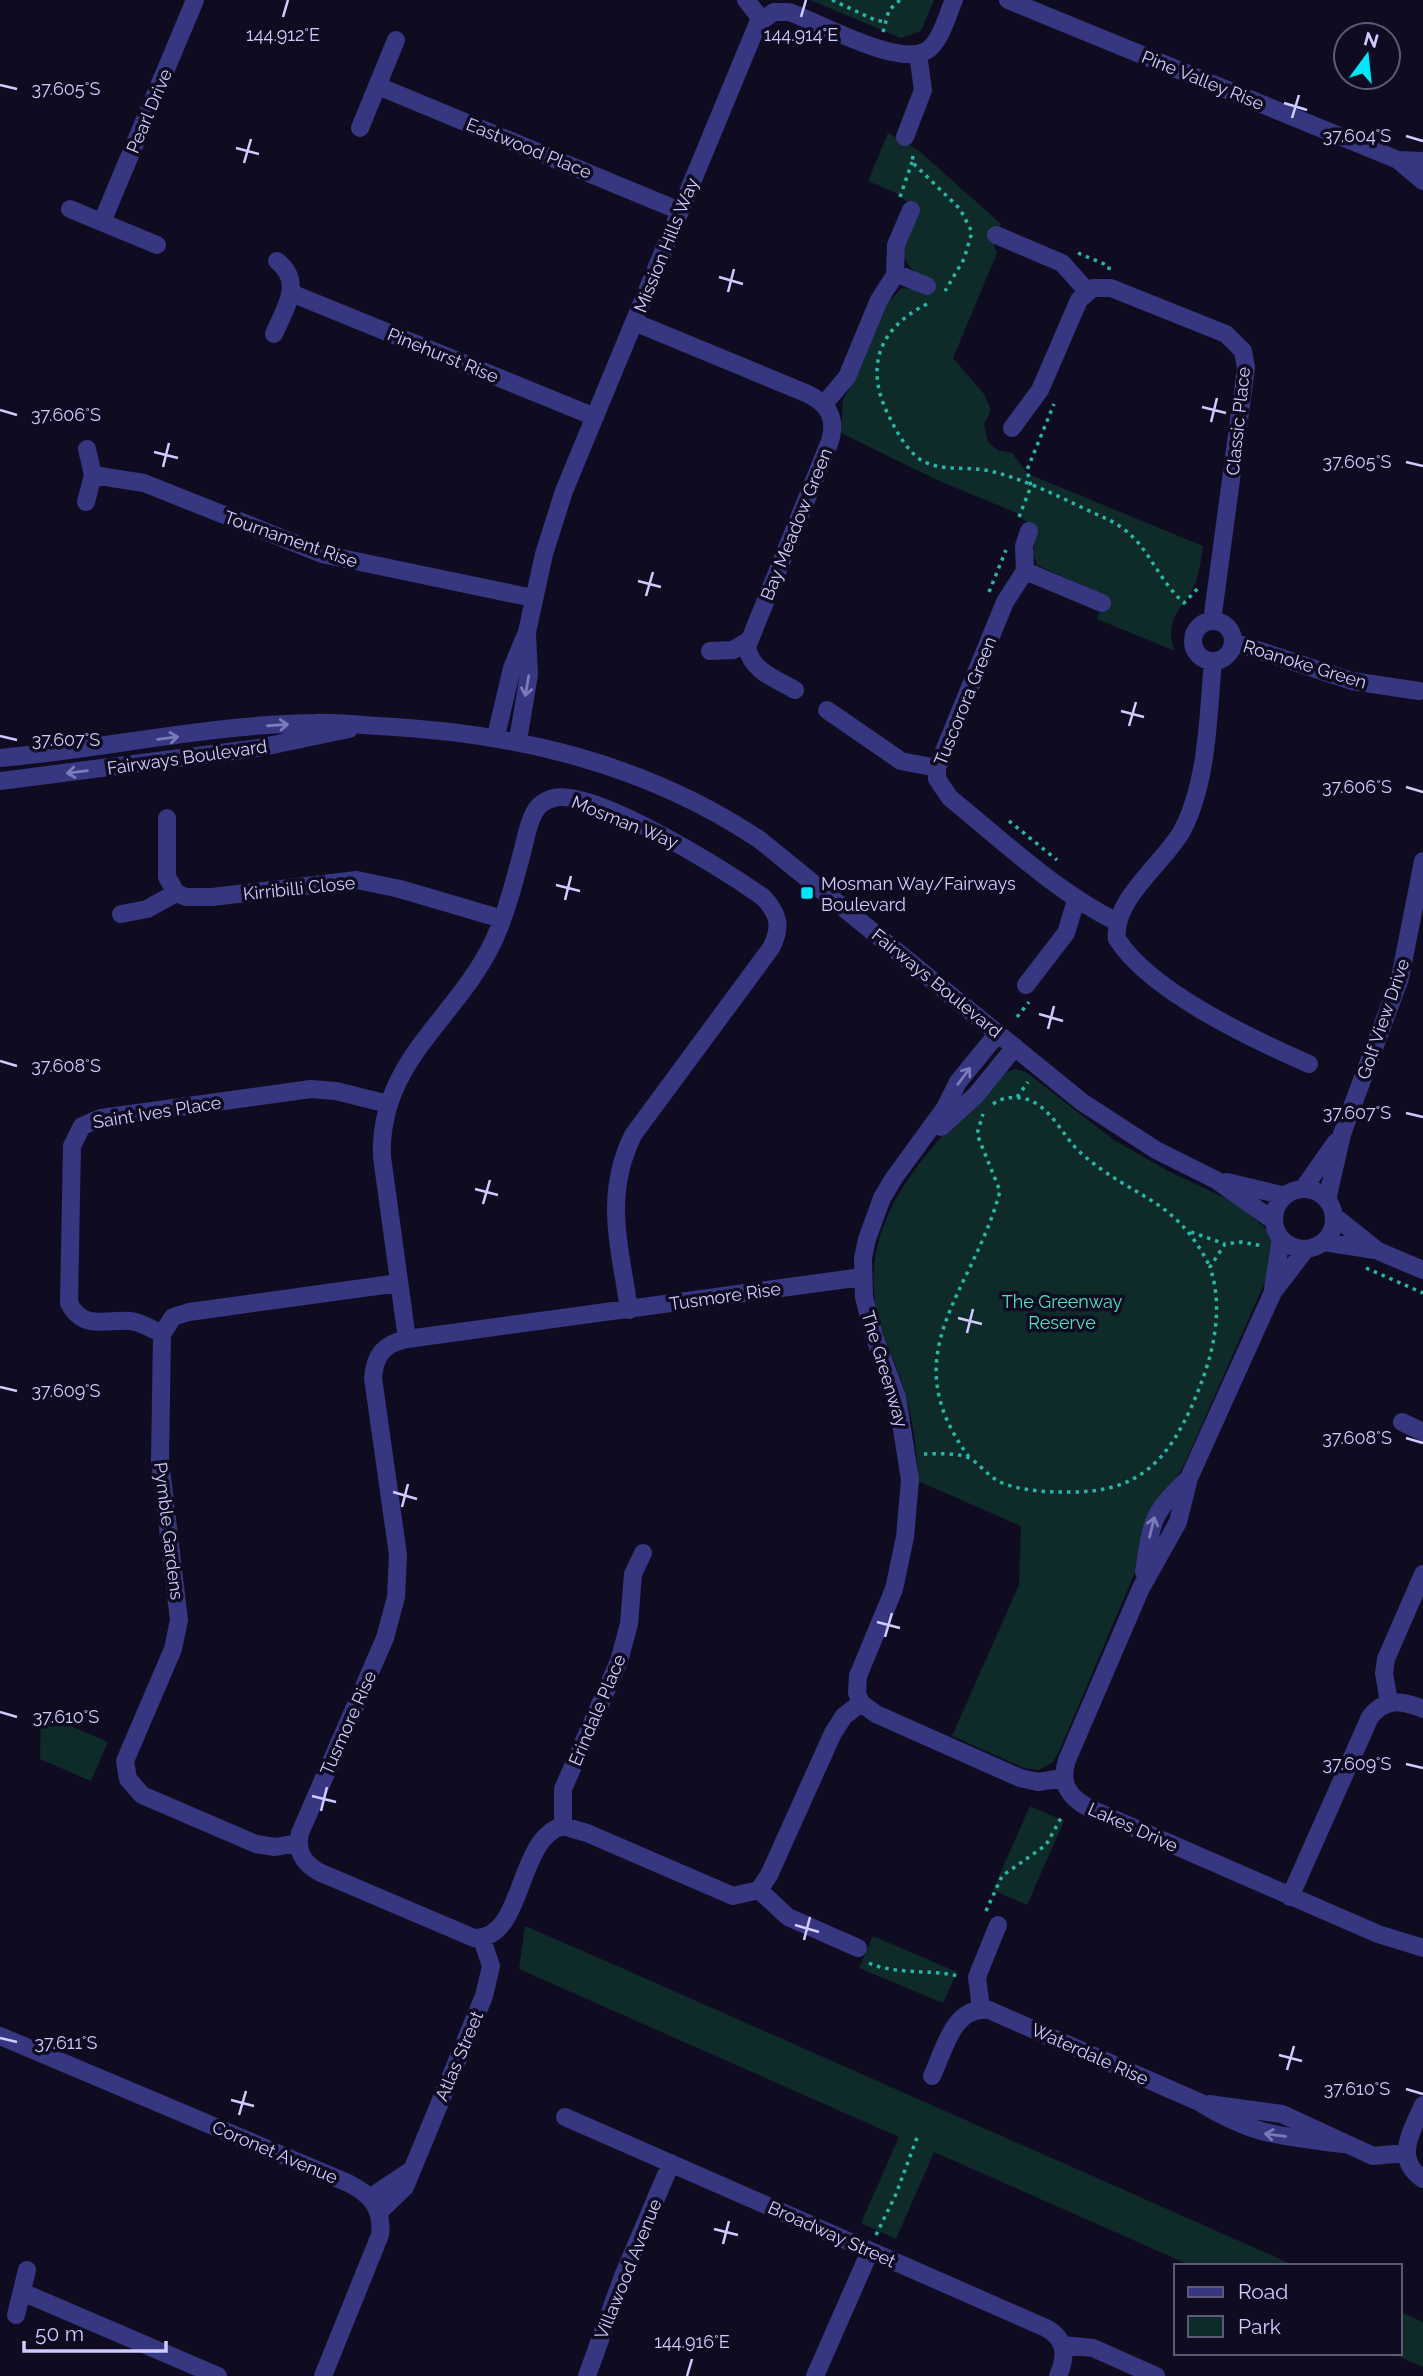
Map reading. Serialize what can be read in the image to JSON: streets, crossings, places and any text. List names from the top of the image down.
{
  "streets": {
    "street": [
      "Pine Valley Rise",
      "Pearl Drive",
      "Eastwood Place",
      "Mission Hills Way",
      "Pinehurst Rise",
      "Classic Place",
      "Bay Meadow Green",
      "Tournament Rise",
      "Roanoke Green",
      "Tuscorora Green",
      "Fairways Boulevard",
      "Mosman Way",
      "Kirribilli Close",
      "Golf View Drive",
      "Saint Ives Place",
      "Tusmore Rise",
      "The Greenway",
      "Pymble Gardens",
      "Erindale Place",
      "Lakes Drive",
      "Waterdale Rise",
      "Atlas Street",
      "Coronet Avenue",
      "Broadway Street",
      "Villawood Avenue"
    ]
  },
  "crossings": [
    ["Eastwood Place", "Mission Hills Way"],
    ["Mission Hills Way", "Pinehurst Rise"],
    ["Mission Hills Way", "Tournament Rise"],
    ["Mission Hills Way", "Fairways Boulevard"],
    ["Classic Place", "Roanoke Green"],
    ["Fairways Boulevard", "Golf View Drive"],
    ["Fairways Boulevard", "The Greenway"],
    ["Mosman Way", "Kirribilli Close"],
    ["Mosman Way", "Saint Ives Place"],
    ["Mosman Way", "Tusmore Rise"],
    ["Saint Ives Place", "Pymble Gardens"],
    ["Tusmore Rise", "The Greenway"],
    ["Tusmore Rise", "Pymble Gardens"],
    ["Atlas Street", "Coronet Avenue"],
    ["Broadway Street", "Villawood Avenue"]
  ],
  "parks": ["The Greenway Reserve"],
  "places": {
    "transit": ["Mosman Way/Fairways Boulevard"]
  },
  "legend": ["Road", "Park"],
  "scale_bar": "50 m",
  "north": "top",
  "coordinates": [
    "144.912°E",
    "144.914°E",
    "37.605°S",
    "37.604°S",
    "37.606°S",
    "37.607°S",
    "37.608°S",
    "37.609°S",
    "37.610°S",
    "37.611°S",
    "144.916°E"
  ]
}
